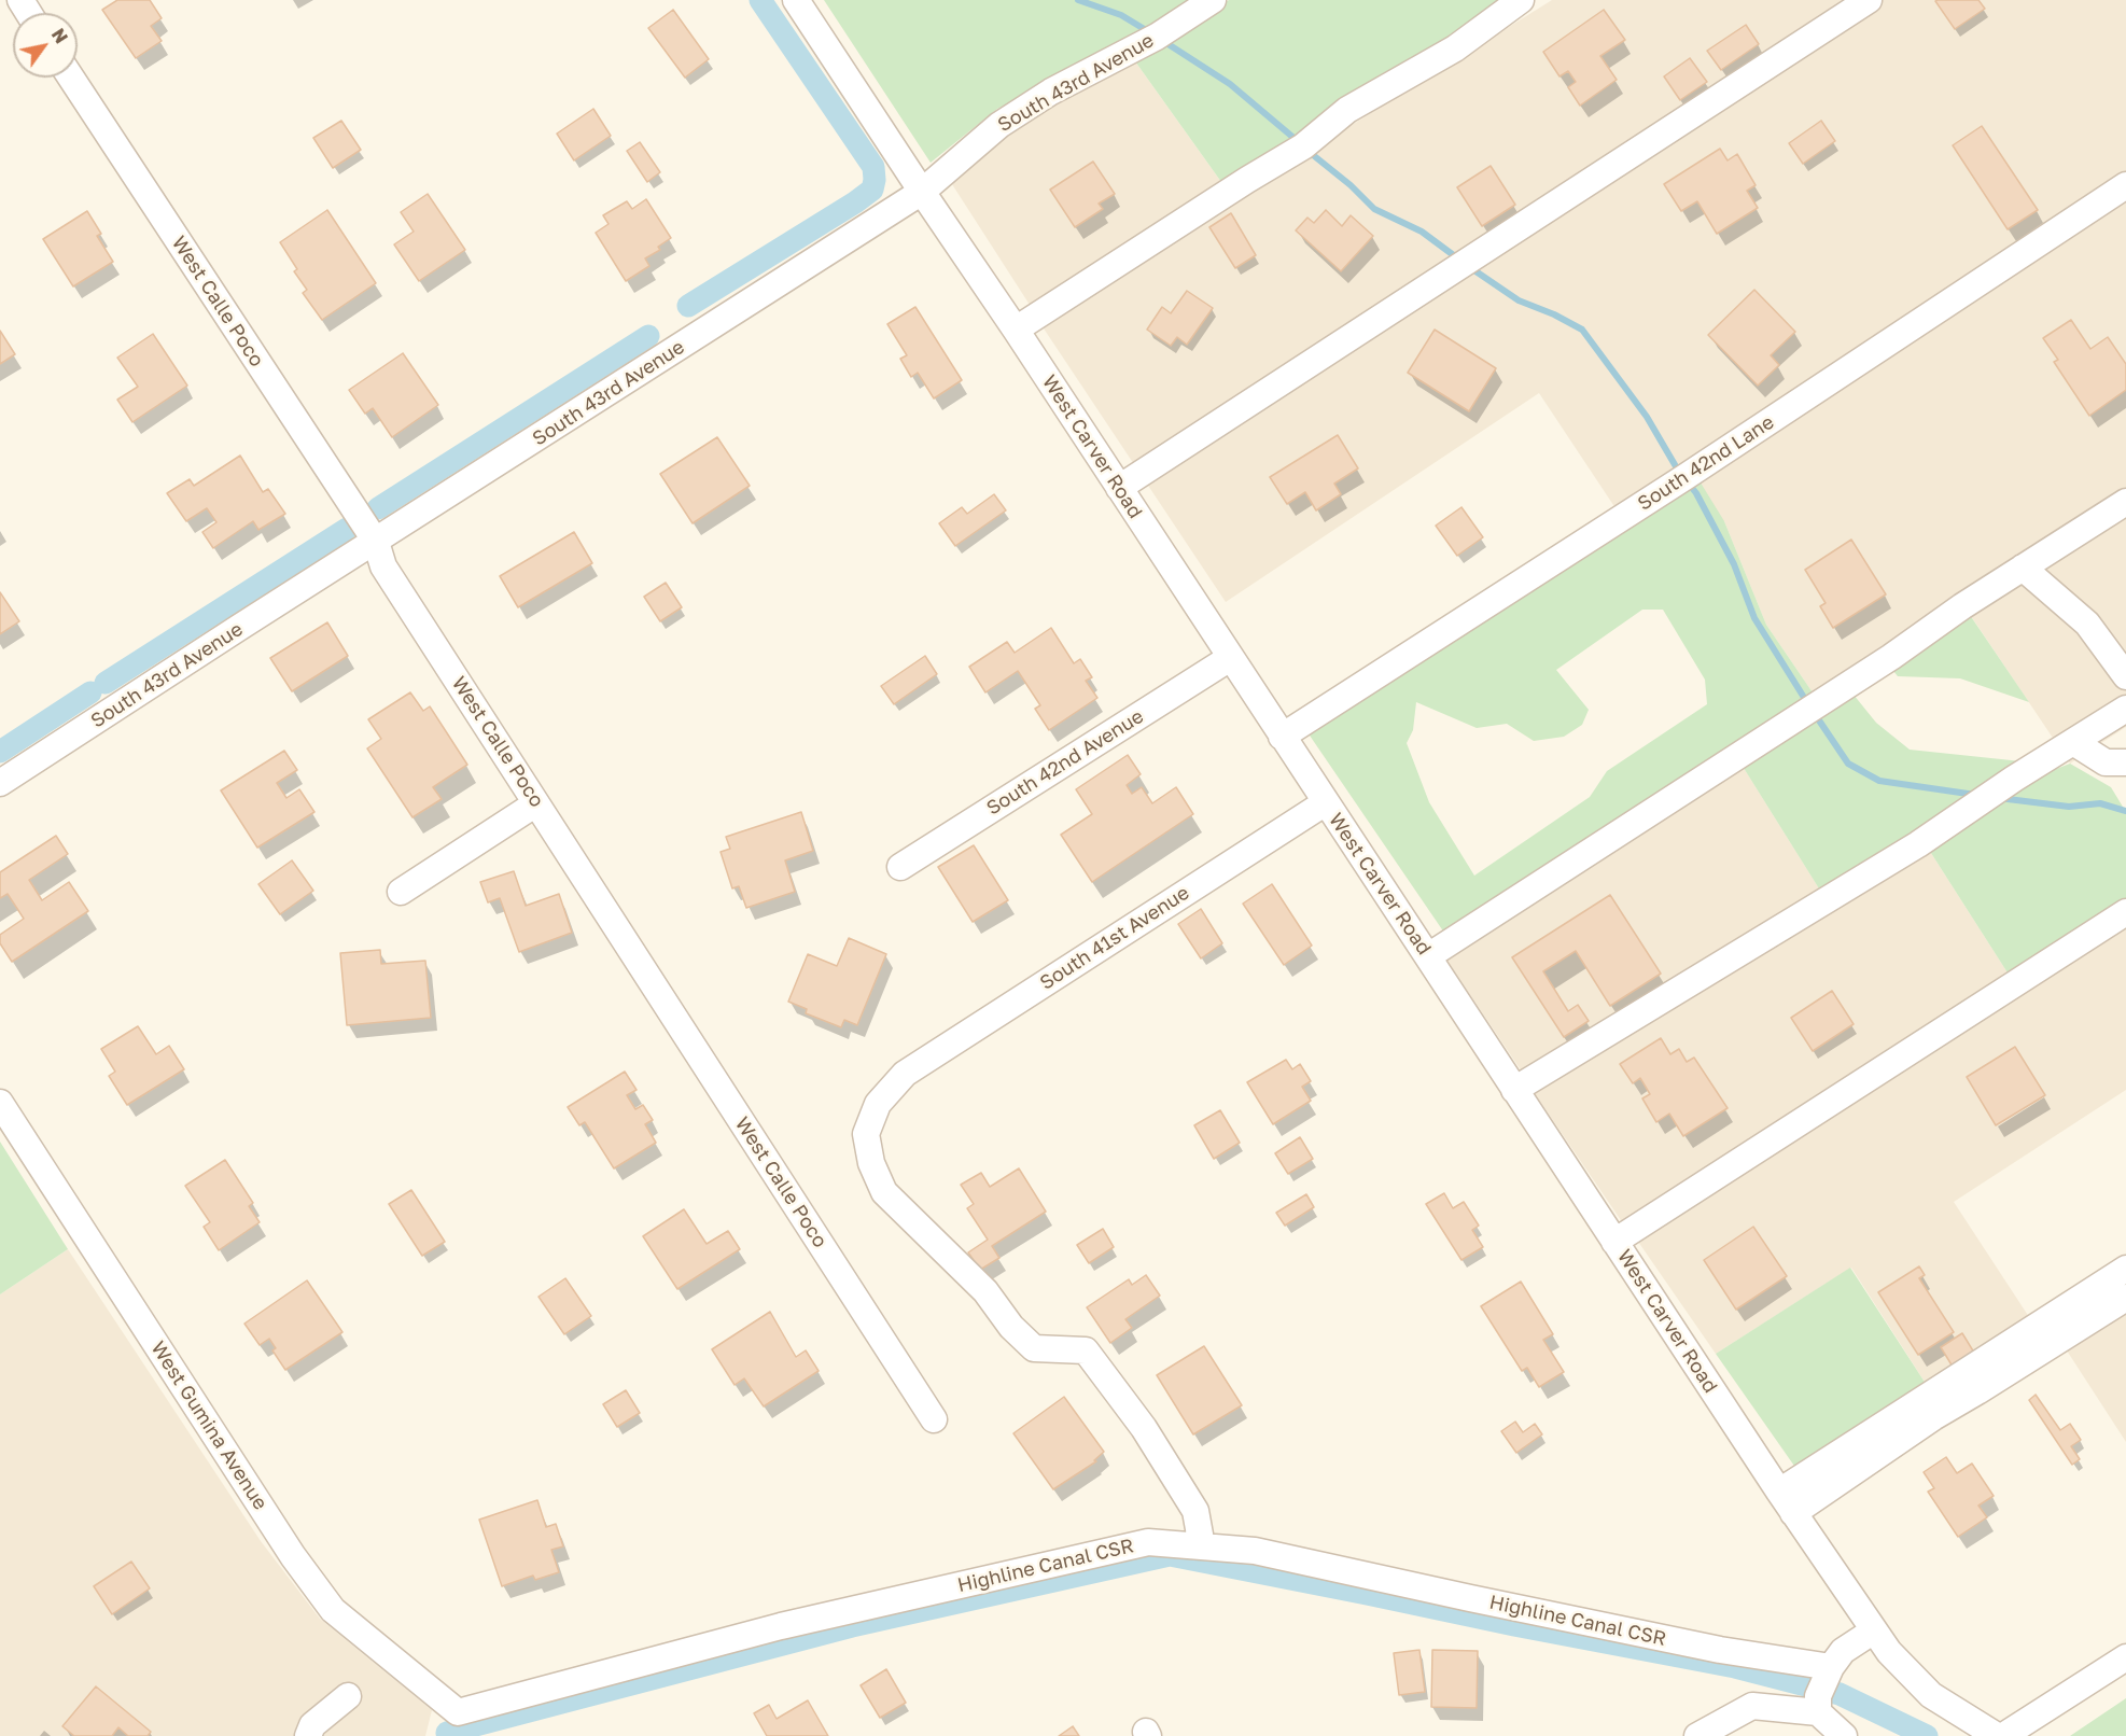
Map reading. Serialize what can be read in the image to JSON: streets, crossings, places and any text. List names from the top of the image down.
{
  "streets": {
    "street": [
      "South 43rd Avenue",
      "West Calle Poco",
      "West Carver Road",
      "South 42nd Lane",
      "South 42nd Avenue",
      "South 41st Avenue",
      "West Gumina Avenue",
      "Highline Canal CSR"
    ]
  },
  "crossings": [
    ["South 43rd Avenue", "West Calle Poco"],
    ["South 43rd Avenue", "West Carver Road"],
    ["West Carver Road", "South 42nd Lane"],
    ["West Carver Road", "South 42nd Avenue"],
    ["West Carver Road", "South 41st Avenue"],
    ["South 41st Avenue", "Highline Canal CSR"],
    ["West Gumina Avenue", "Highline Canal CSR"]
  ],
  "north": "top right"
}
